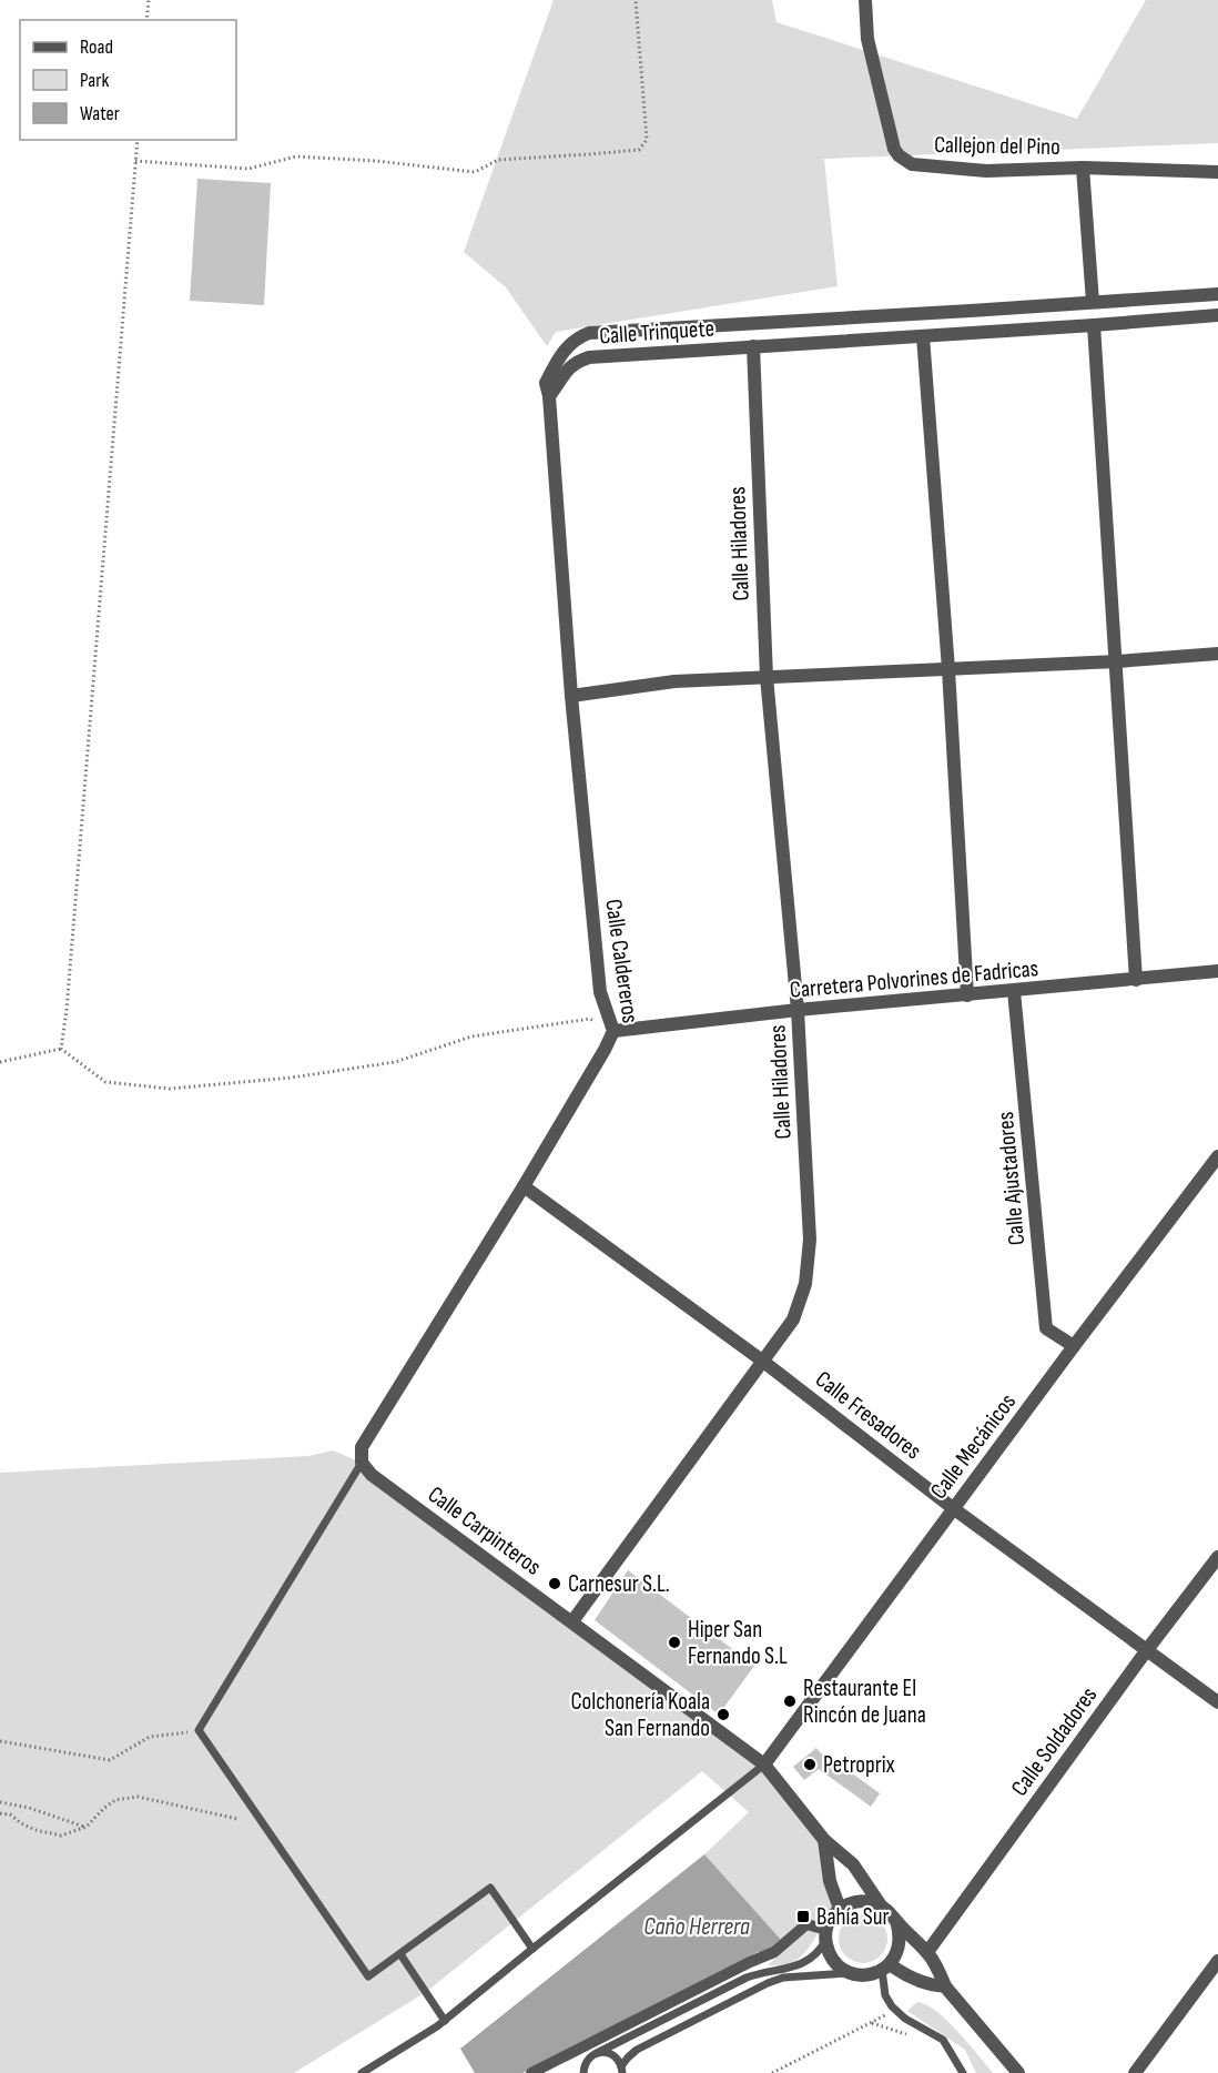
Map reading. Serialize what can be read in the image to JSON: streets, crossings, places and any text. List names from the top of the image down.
{
  "streets": {
    "street": [
      "Callejon del Pino",
      "Calle Trinquete",
      "Calle Hiladores",
      "Calle Caldereros",
      "Carretera Polvorines de Fadricas",
      "Calle Ajustadores",
      "Calle Fresadores",
      "Calle Mecánicos",
      "Calle Carpinteros",
      "Calle Soldadores"
    ]
  },
  "crossings": [
    ["Calle Trinquete", "Calle Hiladores"],
    ["Calle Trinquete", "Calle Caldereros"],
    ["Calle Hiladores", "Carretera Polvorines de Fadricas"],
    ["Calle Hiladores", "Calle Fresadores"],
    ["Calle Hiladores", "Calle Carpinteros"],
    ["Calle Caldereros", "Carretera Polvorines de Fadricas"],
    ["Calle Caldereros", "Calle Fresadores"],
    ["Calle Caldereros", "Calle Carpinteros"],
    ["Carretera Polvorines de Fadricas", "Calle Ajustadores"],
    ["Calle Ajustadores", "Calle Mecánicos"],
    ["Calle Fresadores", "Calle Mecánicos"],
    ["Calle Fresadores", "Calle Soldadores"],
    ["Calle Mecánicos", "Calle Carpinteros"]
  ],
  "water": ["Caño Herrera"],
  "places": {
    "other": [
      "Carnesur S.L.",
      "Hiper San Fernando S.L",
      "Restaurante El Rincón de Juana",
      "Colchonería Koala San Fernando",
      "Petroprix"
    ],
    "transit": ["Bahía Sur"]
  },
  "legend": ["Road", "Park", "Water"]
}
